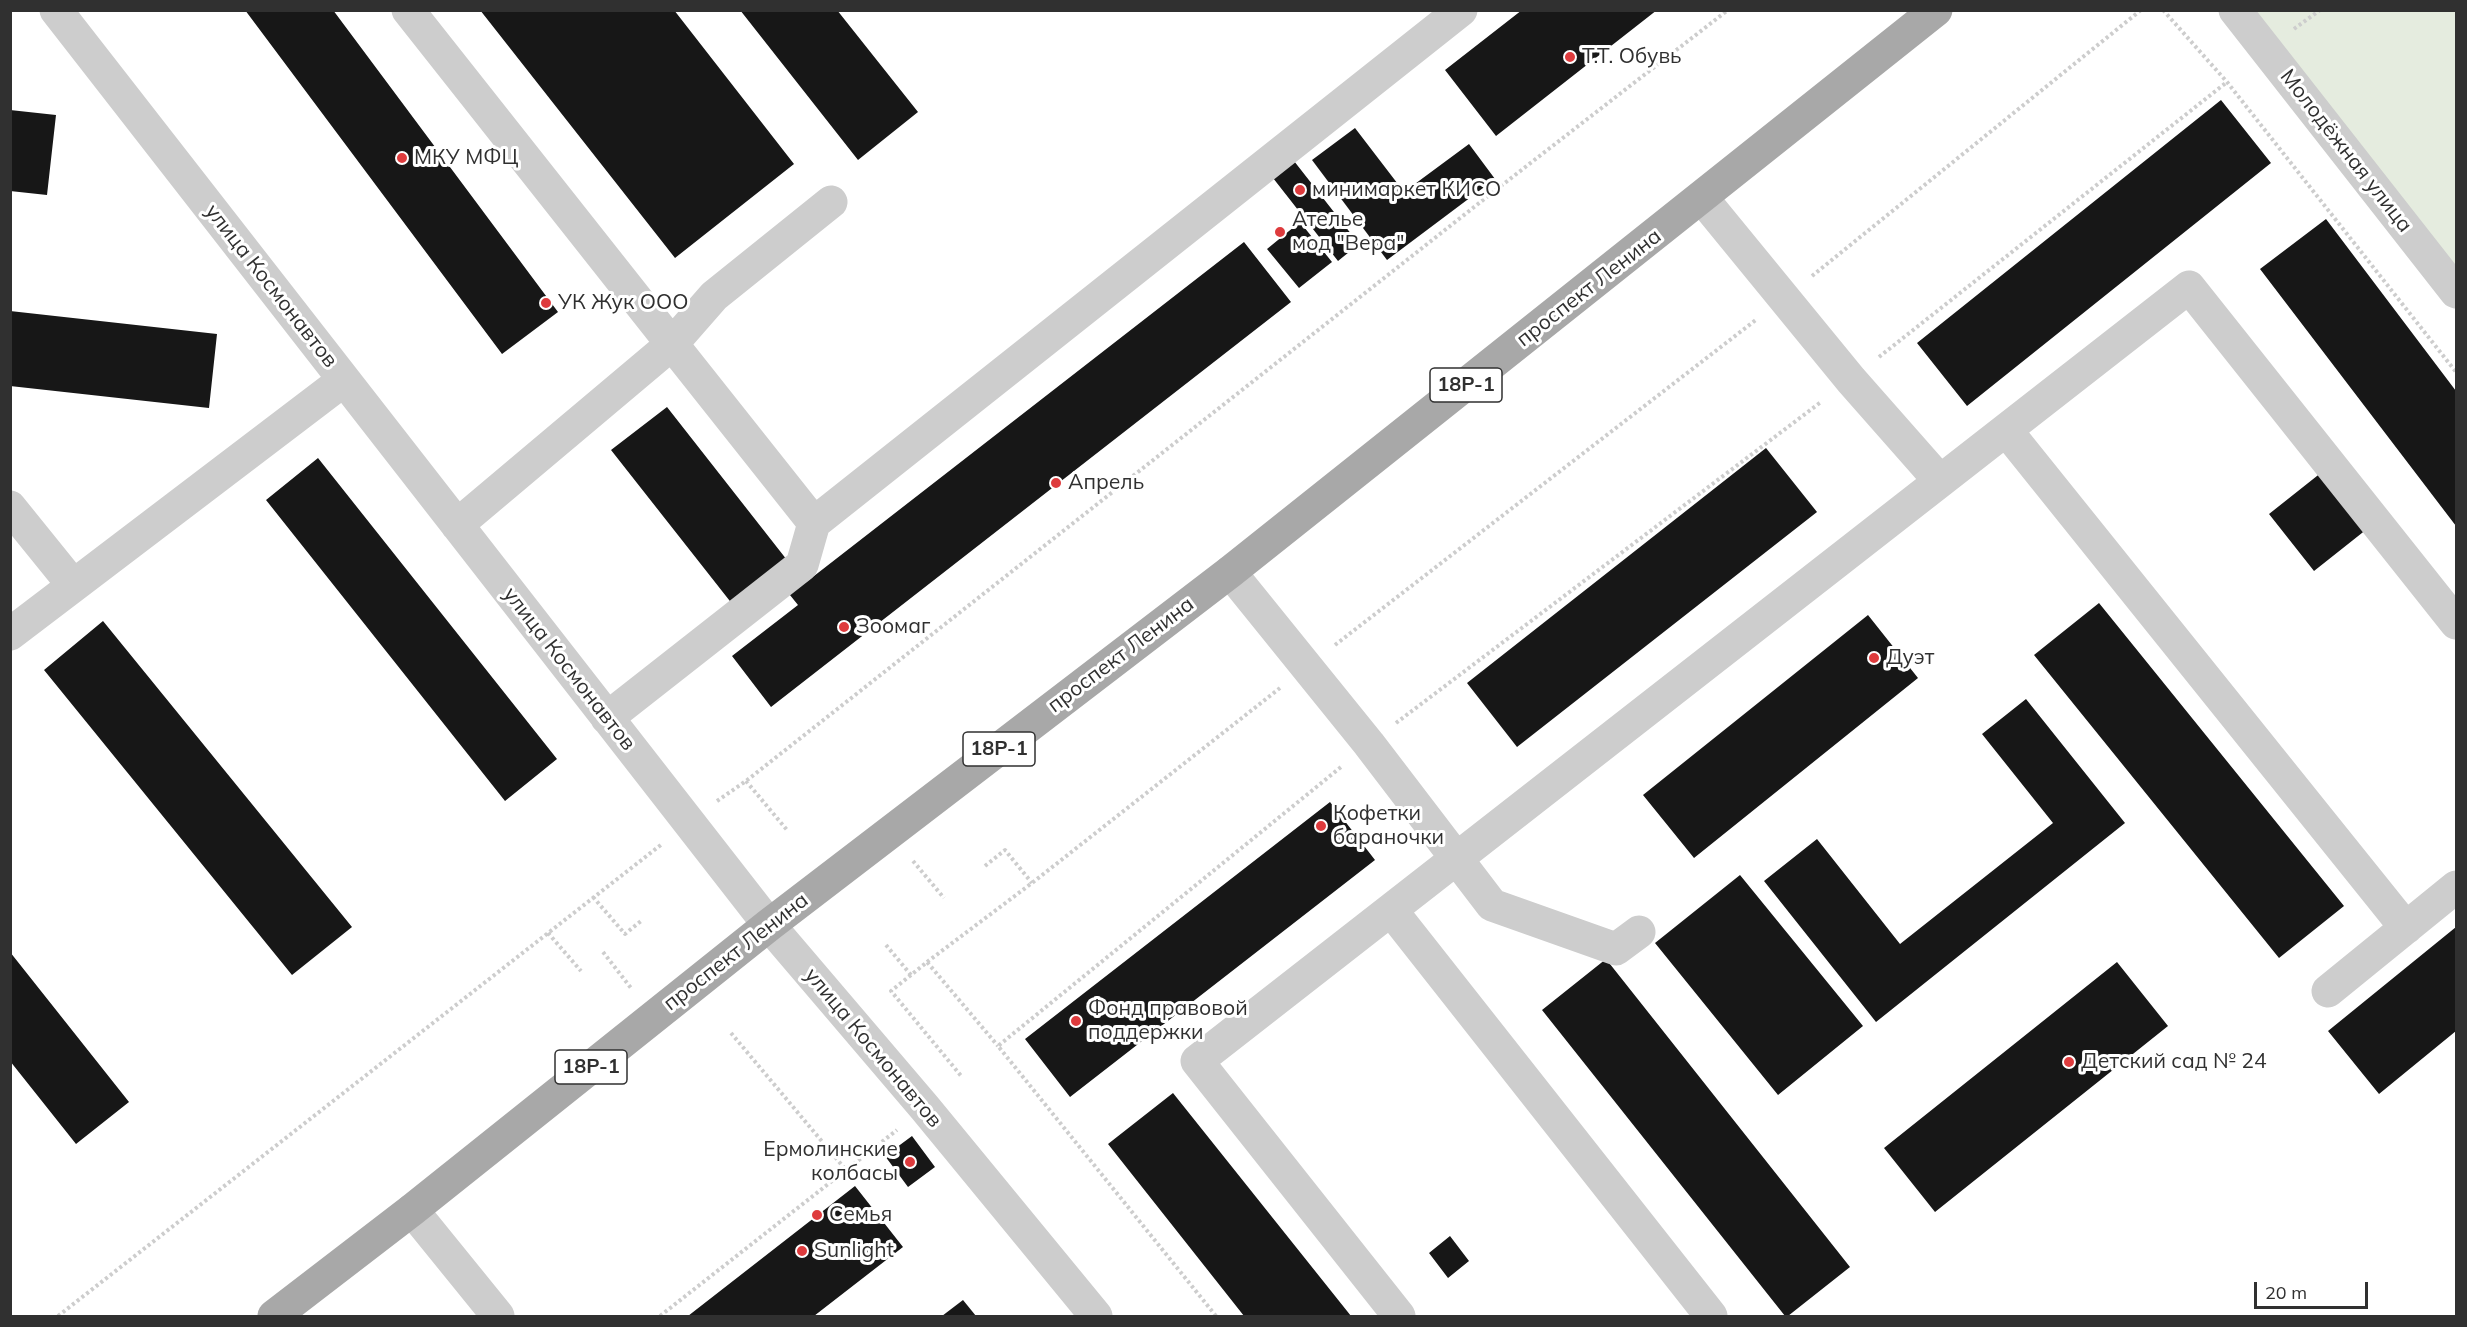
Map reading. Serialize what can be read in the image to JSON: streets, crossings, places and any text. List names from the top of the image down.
{
  "streets": {
    "main road": ["проспект Ленина", "18Р-1"],
    "street": ["Молодёжная улица", "улица Космонавтов"]
  },
  "crossings": [
    ["улица Космонавтов", "проспект Ленина"]
  ],
  "places": [
    "Т.Т. Обувь",
    "МКУ МФЦ",
    "минимаркет КИСО",
    "Ателье мод \"Вера\"",
    "УК Жук ООО",
    "Апрель",
    "Зоомаг",
    "Дуэт",
    "Кофетки бараночки",
    "Фонд правовой поддержки",
    "Детский сад № 24",
    "Ермолинские колбасы",
    "Семья",
    "Sunlight"
  ],
  "scale_bar": "20 m"
}
